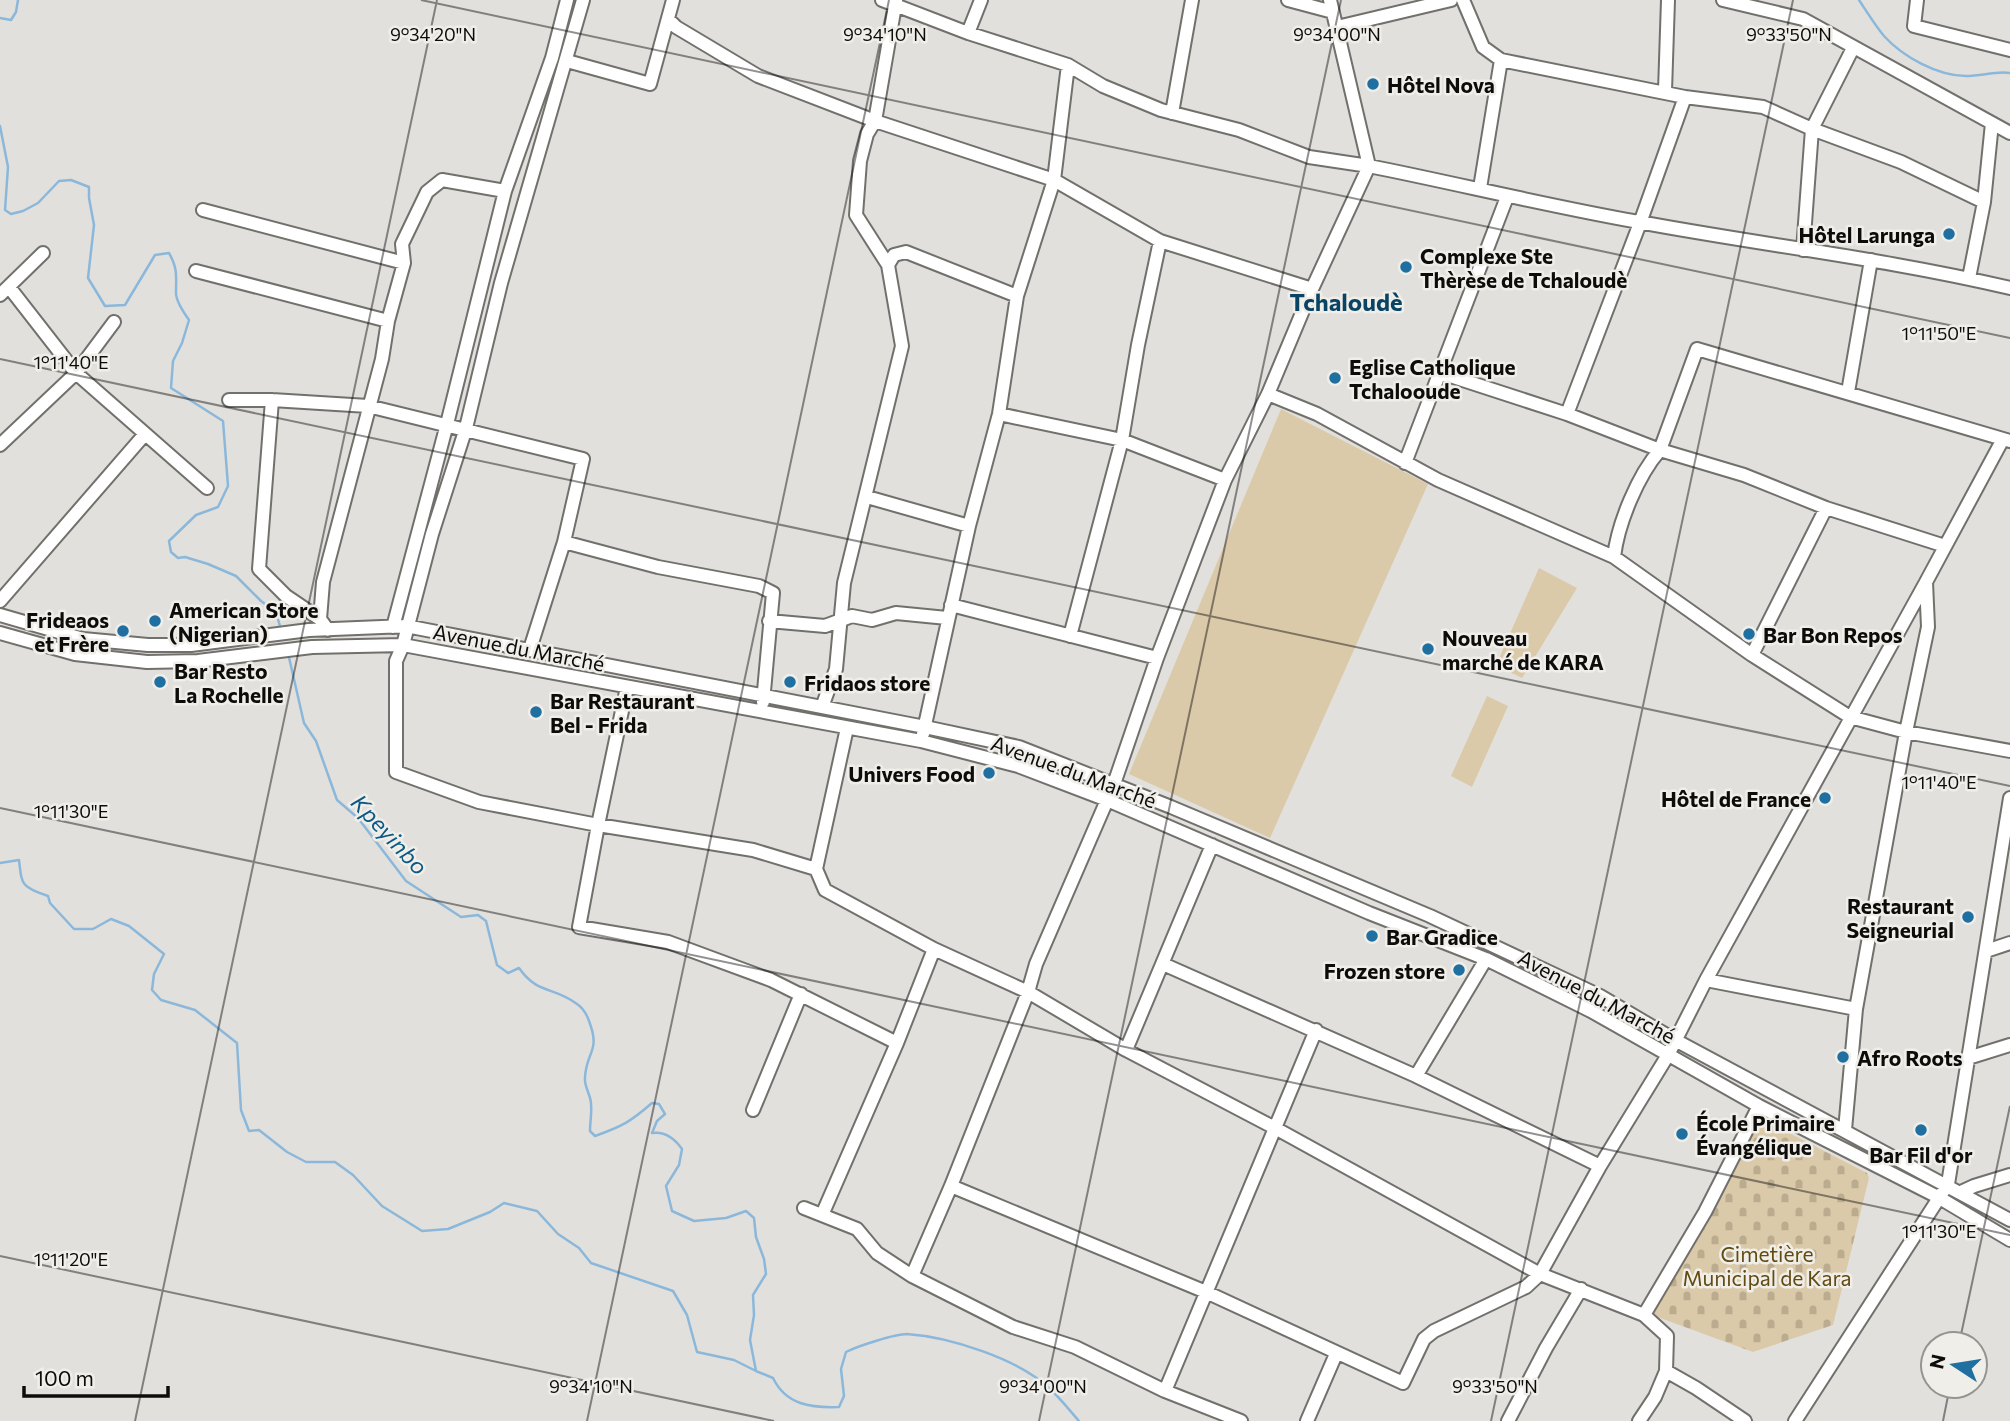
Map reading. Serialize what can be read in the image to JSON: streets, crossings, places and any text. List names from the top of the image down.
{
  "streets": {
    "street": ["Avenue du Marché"]
  },
  "districts": ["Tchaloudè"],
  "water": ["Kpeyinbo"],
  "parks": ["Cimetière Municipal de Kara"],
  "places": [
    "Hôtel Nova",
    "Hôtel Larunga",
    "Complexe Ste Thèrèse de Tchaloudè",
    "Eglise Catholique Tchalooude",
    "American Store (Nigerian)",
    "Frideaos et Frère",
    "Bar Bon Repos",
    "Nouveau marché de KARA",
    "Bar Resto La Rochelle",
    "Fridaos store",
    "Bar Restaurant Bel - Frida",
    "Univers Food",
    "Hôtel de France",
    "Restaurant Seigneurial",
    "Bar Gradice",
    "Frozen store",
    "Afro Roots",
    "Bar Fil d'or",
    "École Primaire Évangélique"
  ],
  "scale_bar": "100 m",
  "north": "left",
  "coordinates": [
    "9°34'20\"N",
    "9°34'10\"N",
    "9°34'00\"N",
    "9°33'50\"N",
    "1°11'50\"E",
    "1°11'40\"E",
    "1°11'30\"E",
    "1°11'20\"E"
  ]
}
